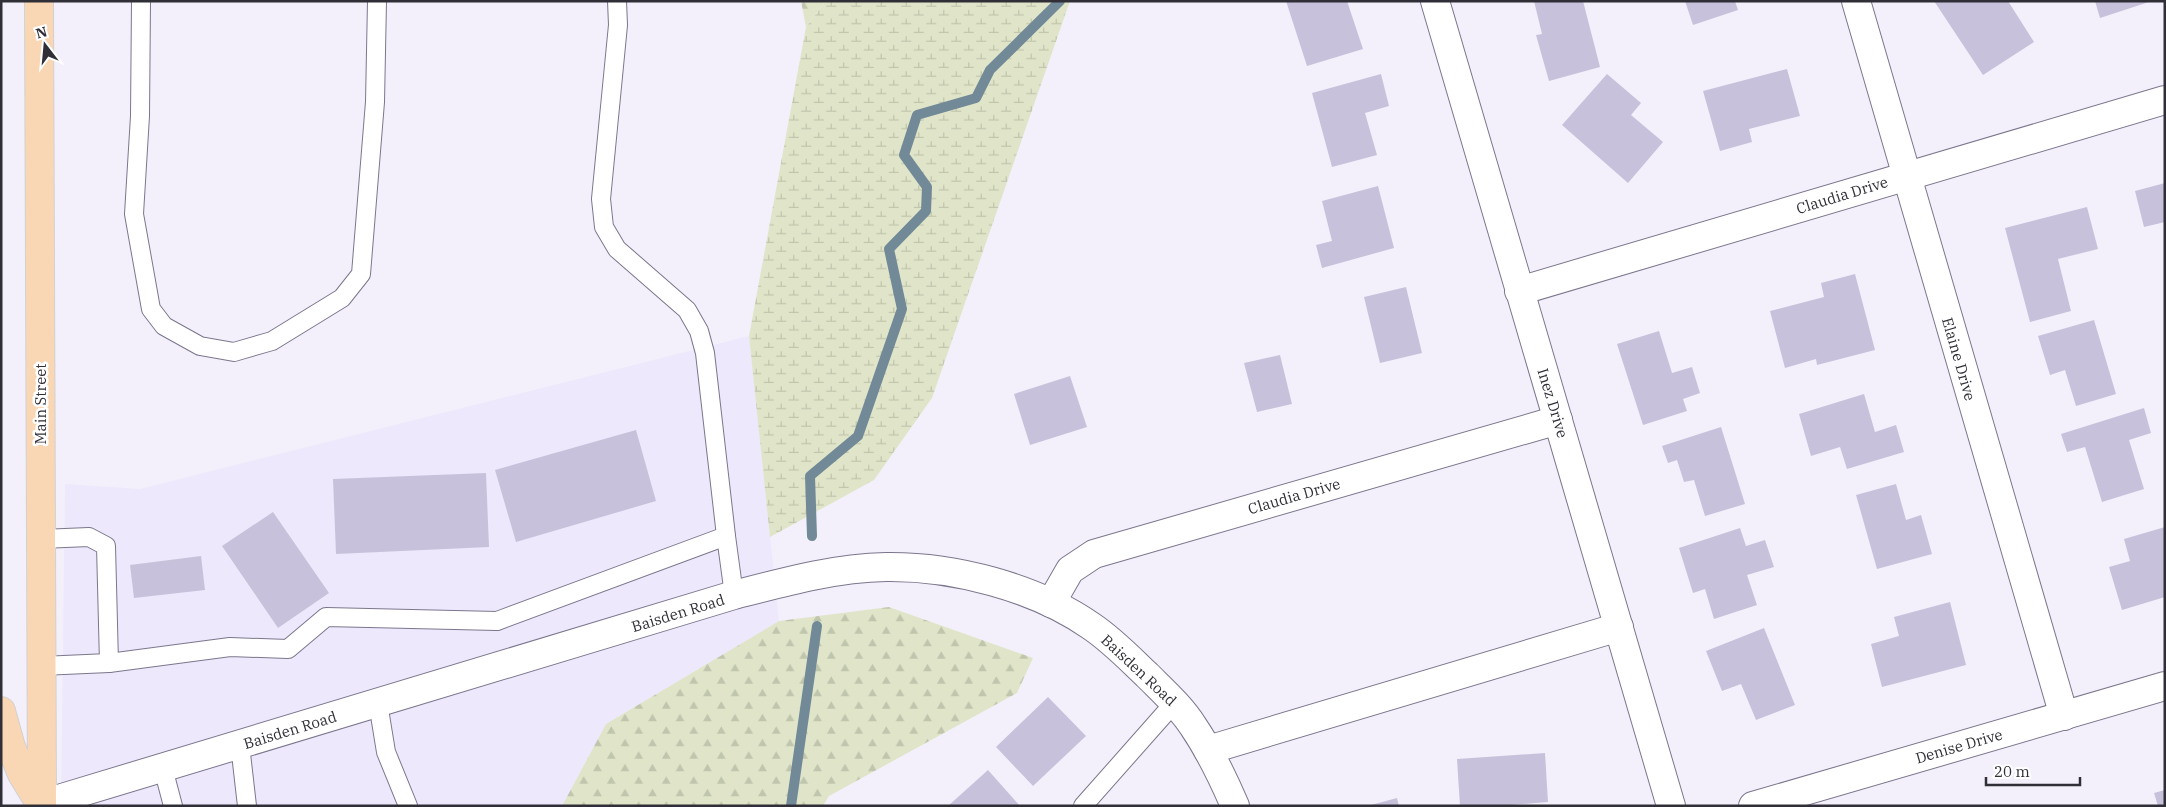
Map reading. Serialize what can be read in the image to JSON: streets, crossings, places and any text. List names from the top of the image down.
{
  "streets": {
    "main road": ["Main Street"],
    "street": [
      "Claudia Drive",
      "Elaine Drive",
      "Inez Drive",
      "Baisden Road",
      "Denise Drive"
    ]
  },
  "crossings": [
    ["Claudia Drive", "Elaine Drive"],
    ["Claudia Drive", "Inez Drive"],
    ["Claudia Drive", "Baisden Road"],
    ["Elaine Drive", "Denise Drive"],
    ["Main Street", "Baisden Road"]
  ],
  "scale_bar": "20 m",
  "north": "top"
}
